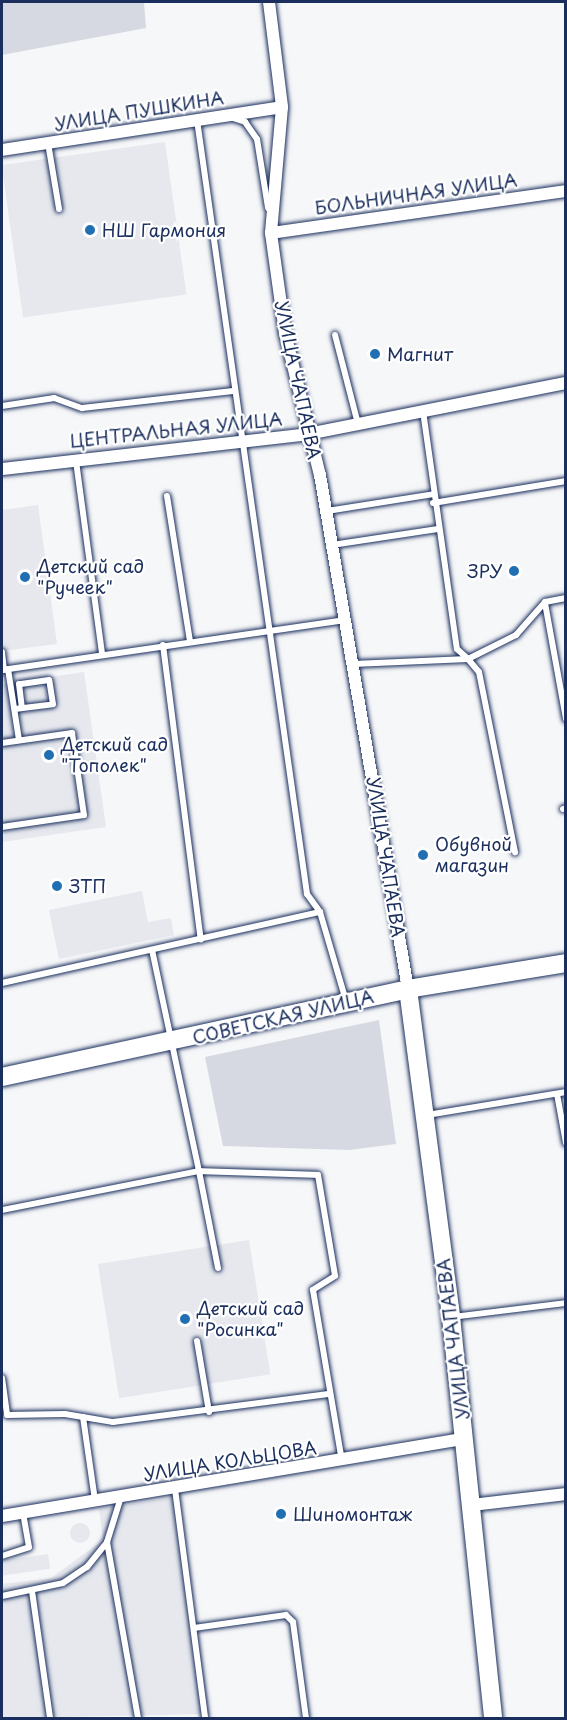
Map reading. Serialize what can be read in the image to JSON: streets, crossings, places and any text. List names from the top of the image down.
{
  "streets": {
    "street": [
      "УЛИЦА ПУШКИНА",
      "БОЛЬНИЧНАЯ УЛИЦА",
      "УЛИЦА ЧАПАЕВА",
      "ЦЕНТРАЛЬНАЯ УЛИЦА",
      "СОВЕТСКАЯ УЛИЦА",
      "УЛИЦА КОЛЬЦОВА"
    ]
  },
  "crossings": [
    ["УЛИЦА ПУШКИНА", "УЛИЦА ЧАПАЕВА"],
    ["БОЛЬНИЧНАЯ УЛИЦА", "УЛИЦА ЧАПАЕВА"],
    ["УЛИЦА ЧАПАЕВА", "ЦЕНТРАЛЬНАЯ УЛИЦА"],
    ["УЛИЦА ЧАПАЕВА", "СОВЕТСКАЯ УЛИЦА"],
    ["УЛИЦА ЧАПАЕВА", "УЛИЦА КОЛЬЦОВА"]
  ],
  "places": [
    "НШ Гармония",
    "Магнит",
    "ЗРУ",
    "Детский сад \"Ручеек\"",
    "Детский сад \"Тополек\"",
    "Обувной магазин",
    "ЗТП",
    "Детский сад \"Росинка\"",
    "Шиномонтаж"
  ]
}
